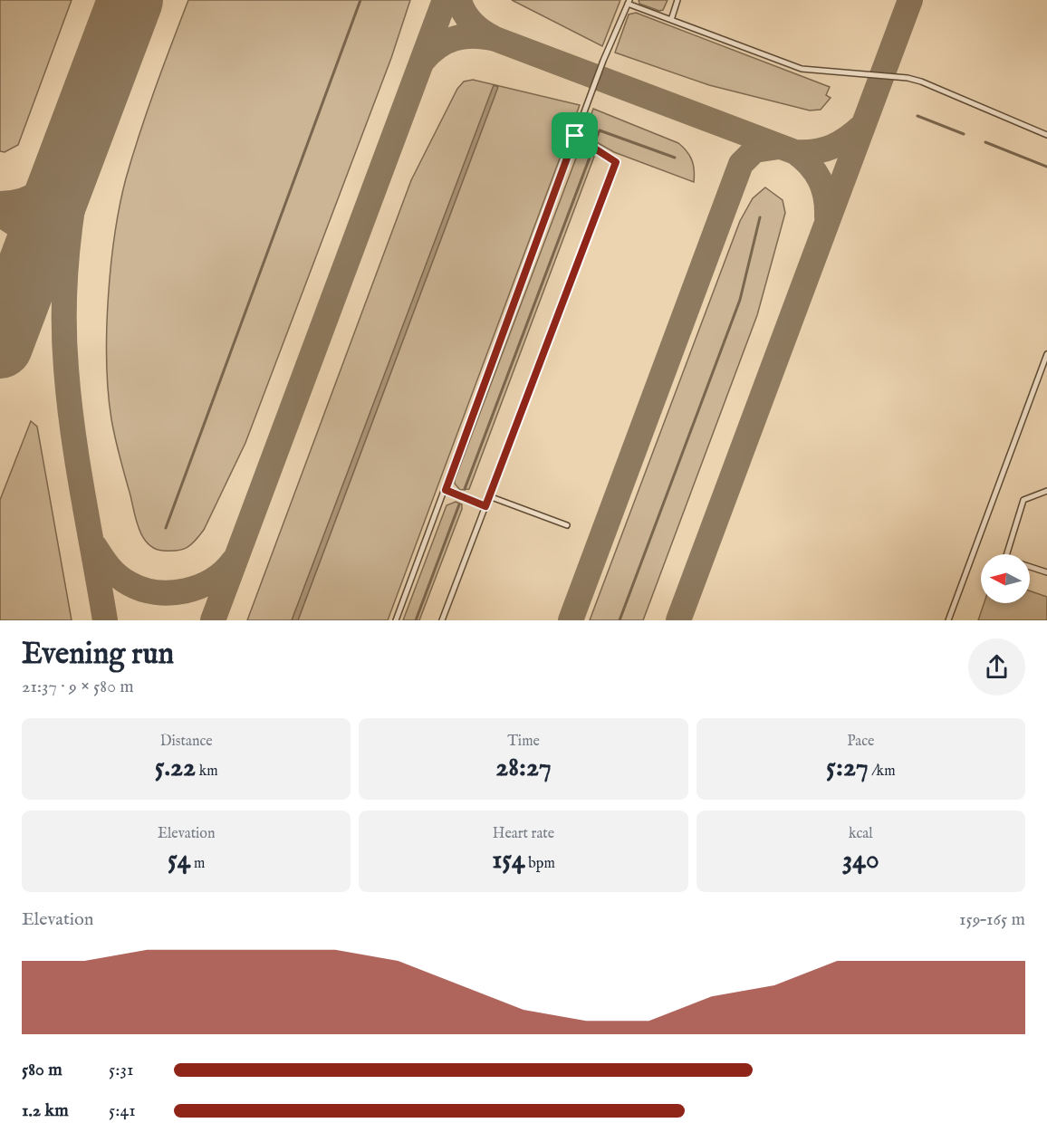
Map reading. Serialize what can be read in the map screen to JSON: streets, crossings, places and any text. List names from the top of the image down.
{
  "north": "left",
  "page": {
    "heading": ["Evening run", "21:37 · 9 × 580 m"],
    "stats": [
      ["Distance", "5.22 km"],
      ["Time", "28:27"],
      ["Pace", "5:27 /km"],
      ["Elevation", "54 m"],
      ["Heart rate", "154 bpm"],
      ["kcal", "340"]
    ],
    "chart": ["Elevation", "159–165 m"],
    "list": [
      {
        "name": "580 m",
        "note": "5:31"
      },
      {
        "name": "1.2 km",
        "note": "5:41"
      }
    ]
  }
}
